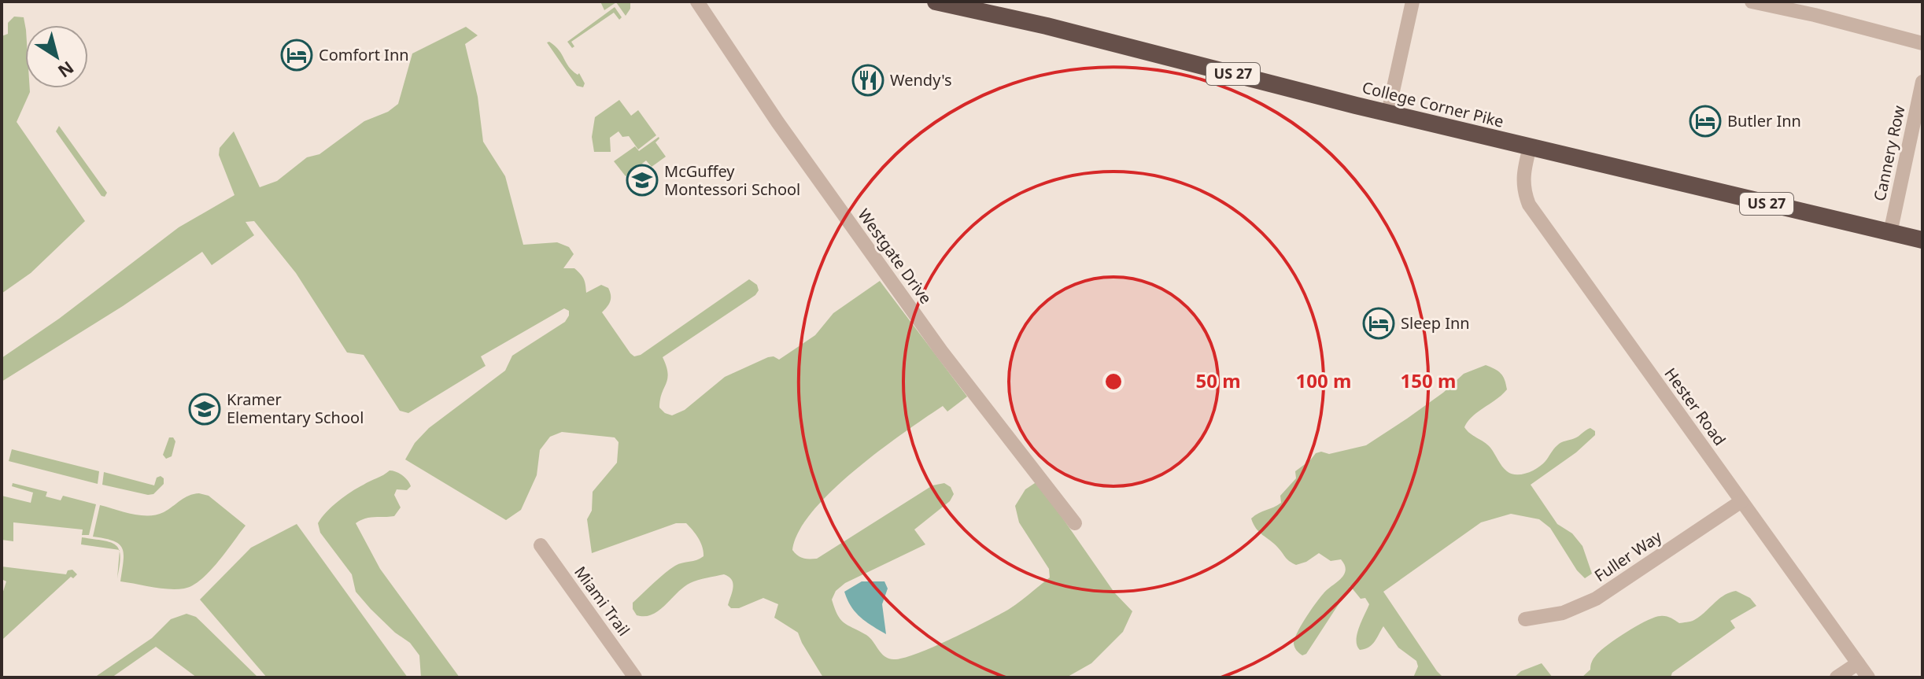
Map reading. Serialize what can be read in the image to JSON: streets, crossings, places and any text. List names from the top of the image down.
{
  "streets": {
    "highway": ["US 27", "College Corner Pike"],
    "street": [
      "Cannery Row",
      "Westgate Drive",
      "Hester Road",
      "Fuller Way",
      "Miami Trail"
    ]
  },
  "crossings": [
    ["College Corner Pike", "Cannery Row"],
    ["College Corner Pike", "Hester Road"],
    ["Hester Road", "Fuller Way"]
  ],
  "places": {
    "hotel": ["Comfort Inn", "Butler Inn", "Sleep Inn"],
    "restaurant": ["Wendy's"],
    "school or university": ["McGuffey Montessori School", "Kramer Elementary School"]
  },
  "north": "bottom right",
  "rings": ["50 m", "100 m", "150 m"]
}
